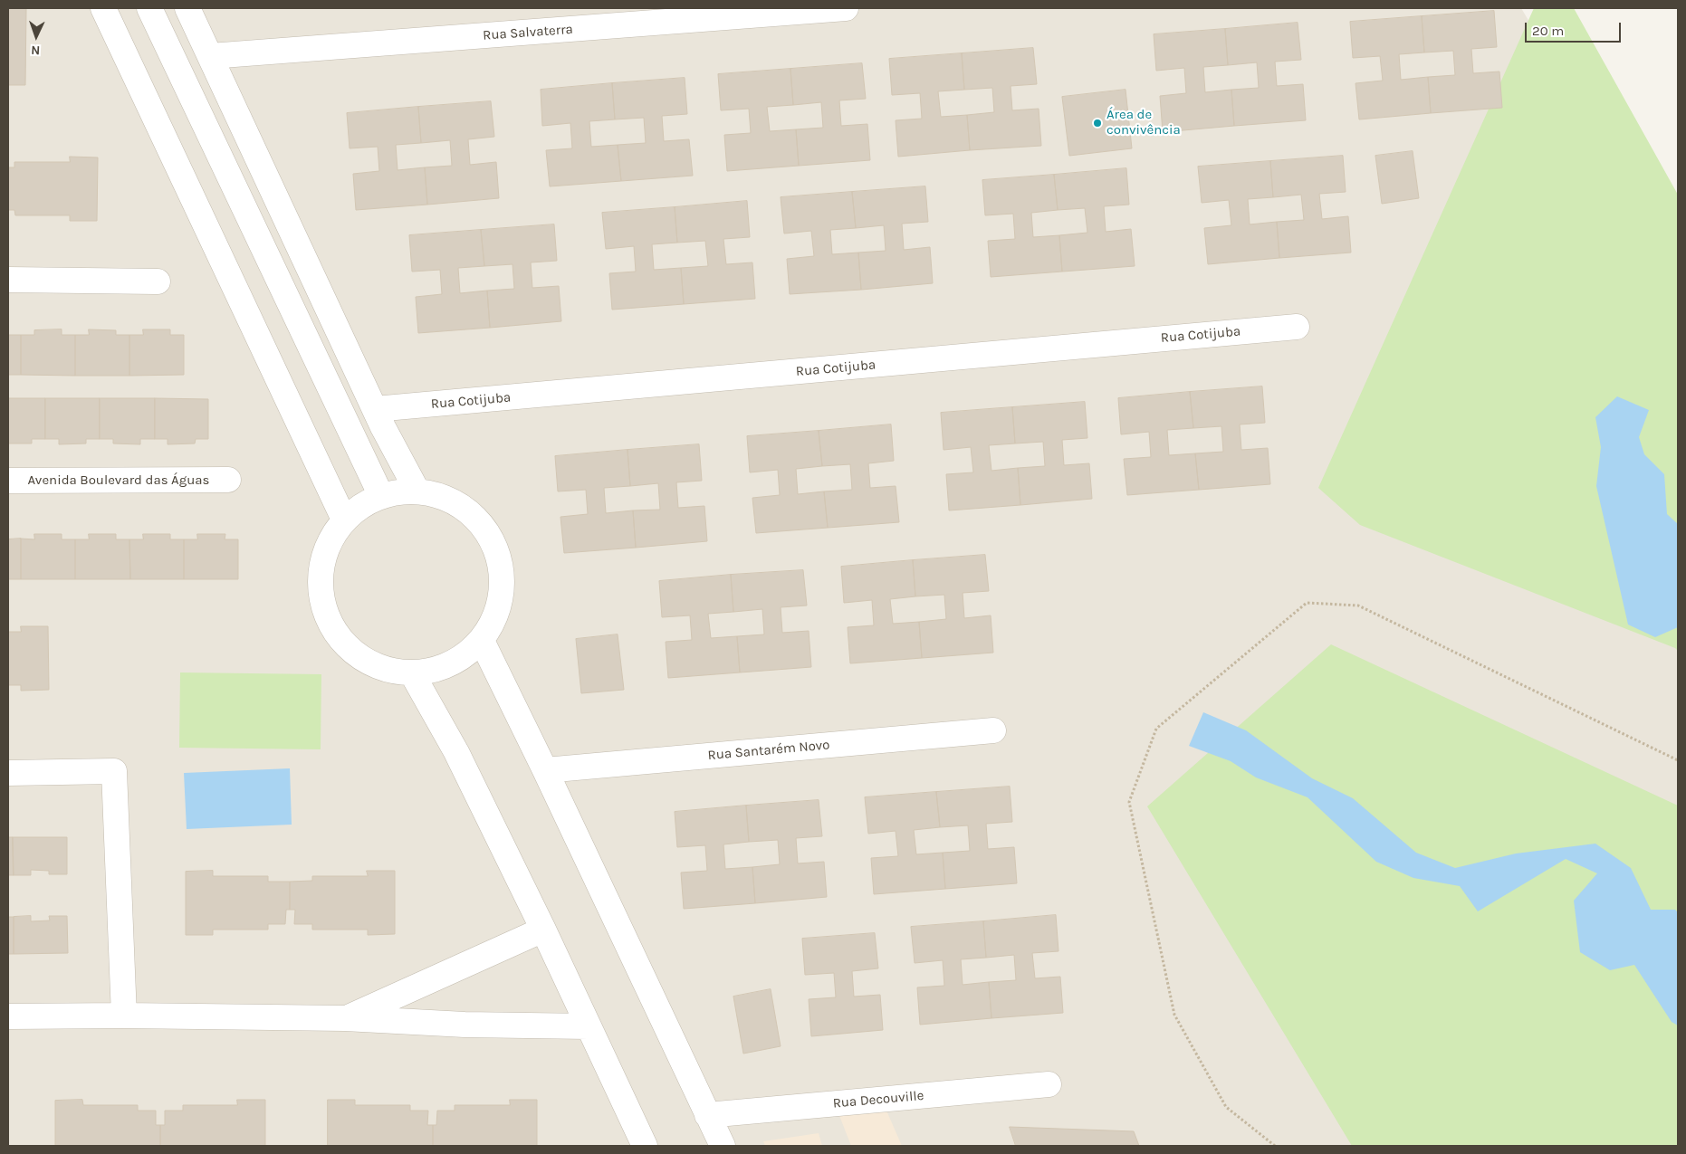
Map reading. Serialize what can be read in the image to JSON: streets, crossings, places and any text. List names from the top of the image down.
{
  "streets": {
    "street": [
      "Rua Salvaterra",
      "Rua Cotijuba",
      "Avenida Boulevard das Águas",
      "Rua Santarém Novo",
      "Rua Decouville"
    ]
  },
  "places": ["Área de convivência"],
  "scale_bar": "20 m",
  "north": "bottom"
}
